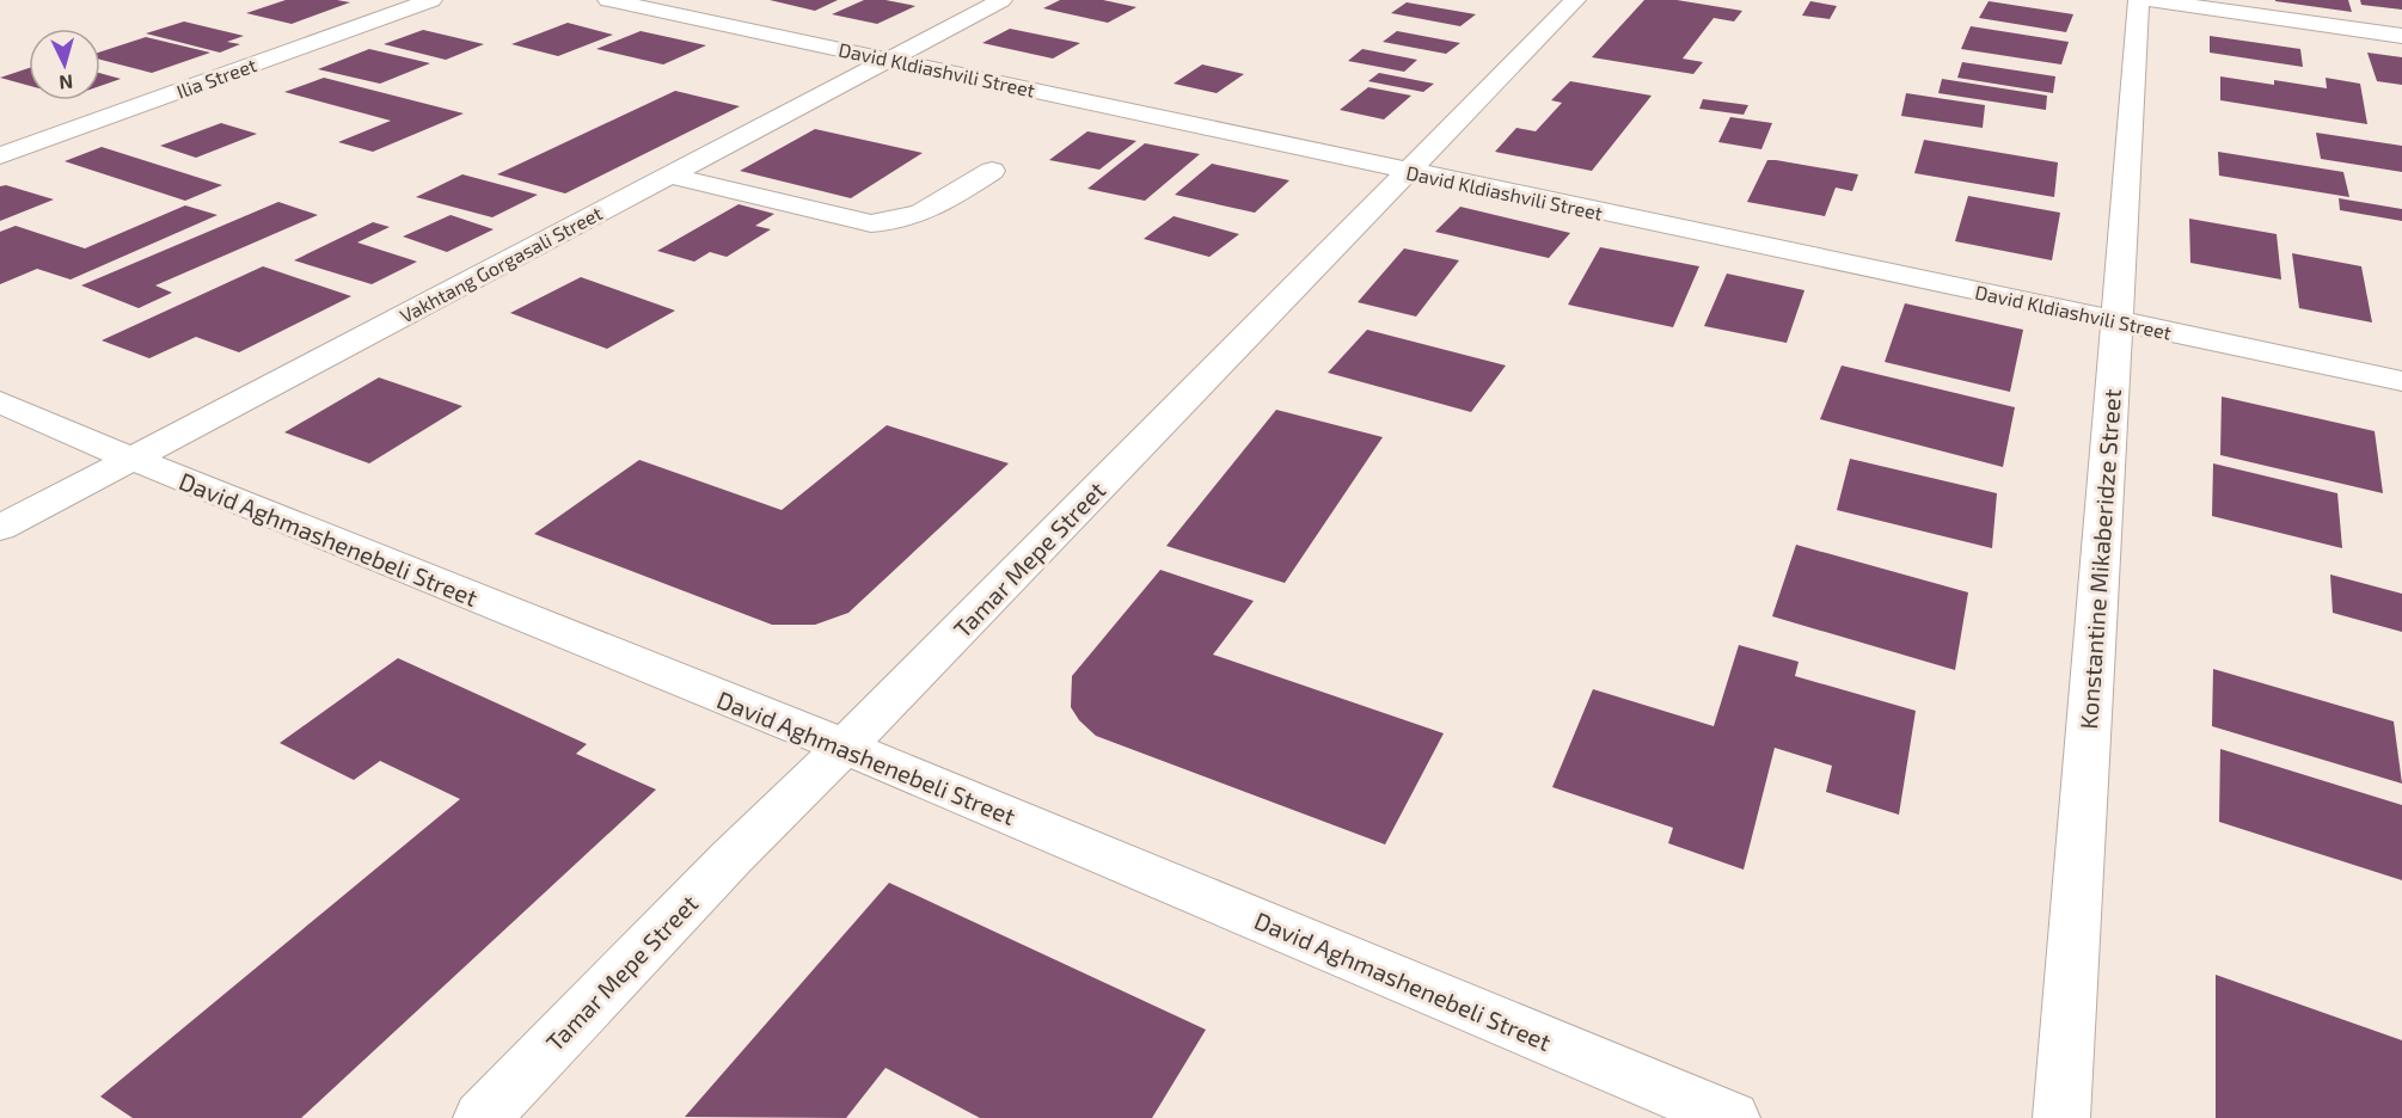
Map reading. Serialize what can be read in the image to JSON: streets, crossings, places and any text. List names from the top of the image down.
{
  "streets": {
    "street": [
      "David Kldiashvili Street",
      "Ilia Street",
      "Vakhtang Gorgasali Street",
      "David Aghmashenebeli Street",
      "Tamar Mepe Street",
      "Konstantine Mikaberidze Street"
    ]
  },
  "crossings": [
    ["David Kldiashvili Street", "Vakhtang Gorgasali Street"],
    ["David Kldiashvili Street", "Tamar Mepe Street"],
    ["David Kldiashvili Street", "Konstantine Mikaberidze Street"],
    ["Vakhtang Gorgasali Street", "David Aghmashenebeli Street"],
    ["David Aghmashenebeli Street", "Tamar Mepe Street"]
  ],
  "north": "bottom"
}
